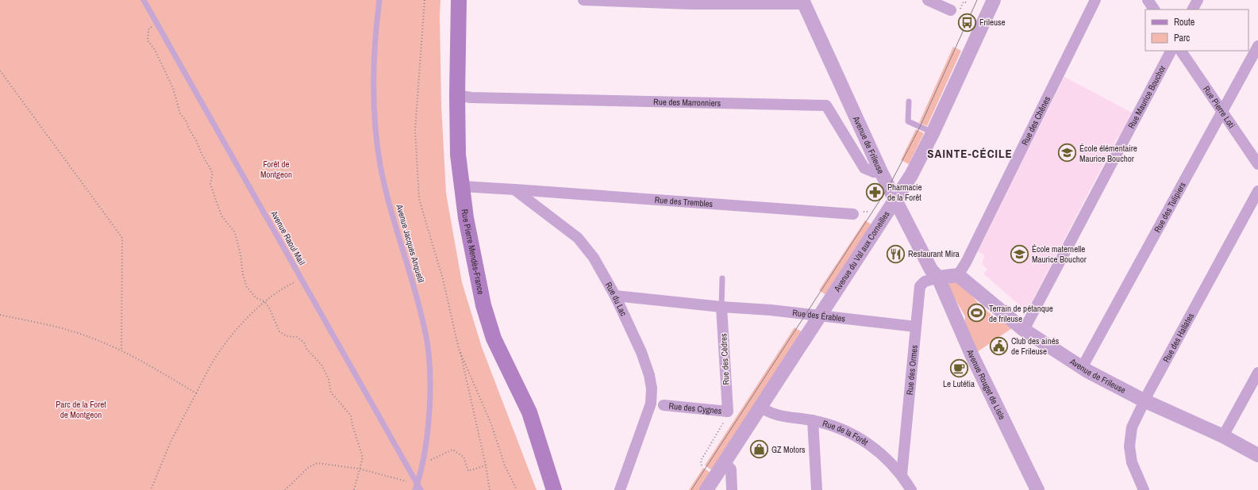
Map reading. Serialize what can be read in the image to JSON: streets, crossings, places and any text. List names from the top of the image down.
{
  "streets": {
    "main road": ["Rue Pierre Mendès-France"],
    "street": [
      "Rue Maurice Bouchor",
      "Rue des Marronniers",
      "Rue Pierre Loti",
      "Rue des Chênes",
      "Avenue de Frileuse",
      "Rue des Trembles",
      "Rue des Tulipiers",
      "Avenue du Val aux Corneilles",
      "Rue du Lac",
      "Rue des Érables",
      "Rue des Hallates",
      "Rue des Cèdres",
      "Rue des Ormes",
      "Avenue Rouget de Lisle",
      "Rue des Cygnes",
      "Rue de la Forêt"
    ],
    "lane": ["Avenue Raoul Mail", "Avenue Jacques Anquetil"]
  },
  "crossings": [
    ["Rue Maurice Bouchor", "Avenue de Frileuse"],
    ["Rue des Marronniers", "Avenue de Frileuse"],
    ["Rue des Marronniers", "Rue Pierre Mendès-France"],
    ["Rue Pierre Loti", "Rue des Tulipiers"],
    ["Rue des Chênes", "Avenue de Frileuse"],
    ["Avenue de Frileuse", "Rue des Tulipiers"],
    ["Avenue de Frileuse", "Avenue du Val aux Corneilles"],
    ["Avenue de Frileuse", "Rue des Hallates"],
    ["Avenue de Frileuse", "Rue des Ormes"],
    ["Avenue de Frileuse", "Avenue Rouget de Lisle"],
    ["Rue des Trembles", "Rue du Lac"],
    ["Avenue Raoul Mail", "Avenue Jacques Anquetil"],
    ["Avenue du Val aux Corneilles", "Rue des Érables"],
    ["Avenue du Val aux Corneilles", "Rue de la Forêt"],
    ["Rue du Lac", "Rue des Érables"],
    ["Rue des Érables", "Rue des Cèdres"],
    ["Rue des Érables", "Rue des Ormes"],
    ["Rue des Cèdres", "Rue des Cygnes"],
    ["Rue des Ormes", "Avenue Rouget de Lisle"],
    ["Rue des Ormes", "Rue de la Forêt"]
  ],
  "districts": ["SAINTE-CÉCILE"],
  "parks": ["Forêt de Montgeon", "Parc de la Foret de Montgeon"],
  "places": {
    "bus stop": ["Frileuse"],
    "school or university": ["École élémentaire Maurice Bouchor", "École maternelle Maurice Bouchor"],
    "pharmacy": ["Pharmacie de la Forêt"],
    "restaurant": ["Restaurant Mira"],
    "sports": ["Terrain de pétanque de frileuse"],
    "public building": ["Club des ainés de Frileuse"],
    "cafe": ["Le Lutétia"],
    "shop": ["GZ Motors"]
  },
  "legend": ["Route", "Parc"]
}
